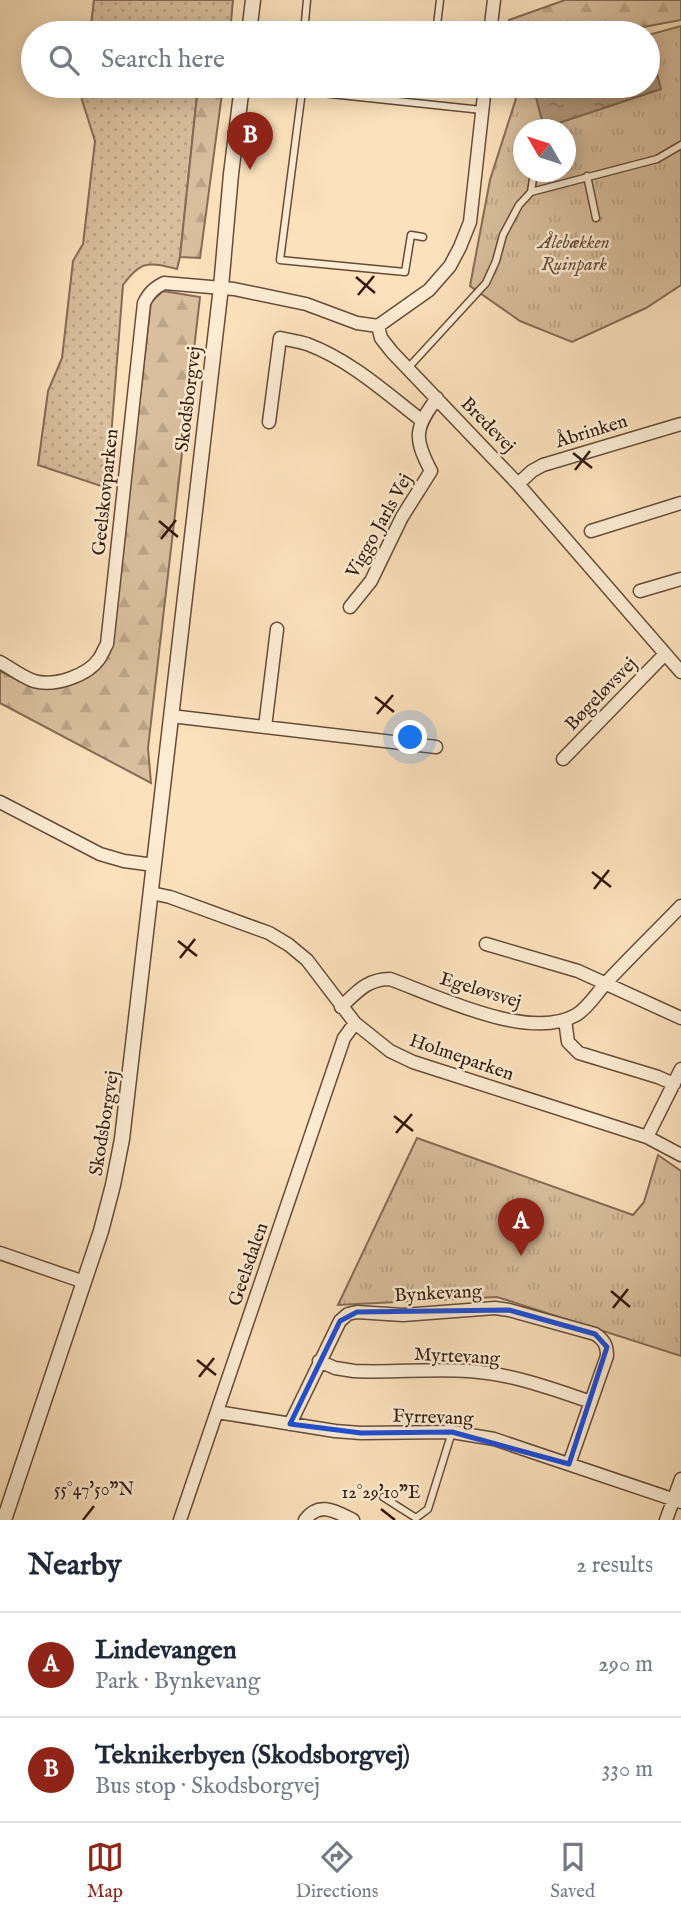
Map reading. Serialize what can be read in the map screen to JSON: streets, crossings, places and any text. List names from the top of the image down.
{
  "streets": {
    "street": [
      "Skodsborgvej",
      "Bredevej",
      "Åbrinken",
      "Geelskovparken",
      "Viggo Jarls Vej",
      "Bøgeløvsvej",
      "Egeløvsvej",
      "Holmeparken",
      "Geelsdalen",
      "Bynkevang",
      "Myrtevang",
      "Fyrrevang"
    ]
  },
  "crossings": [
    ["Skodsborgvej", "Geelskovparken"],
    ["Skodsborgvej", "Holmeparken"],
    ["Bredevej", "Åbrinken"],
    ["Bredevej", "Bøgeløvsvej"],
    ["Egeløvsvej", "Holmeparken"],
    ["Holmeparken", "Geelsdalen"],
    ["Geelsdalen", "Fyrrevang"],
    ["Bynkevang", "Myrtevang"],
    ["Bynkevang", "Fyrrevang"]
  ],
  "parks": ["Ålebækken Ruinpark"],
  "north": "top left",
  "page": {
    "search": "Search here",
    "pins": ["B", "A"],
    "heading": ["Nearby", "2 results"],
    "list": [
      {
        "mark": "A",
        "name": "Lindevangen",
        "note": "Park · Bynkevang",
        "value": "290 m"
      },
      {
        "mark": "B",
        "name": "Teknikerbyen (Skodsborgvej)",
        "note": "Bus stop · Skodsborgvej",
        "value": "330 m"
      }
    ],
    "nav": ["Map", "Directions", "Saved"]
  },
  "coordinates": ["55°47'50\"N", "12°29'10\"E"]
}
